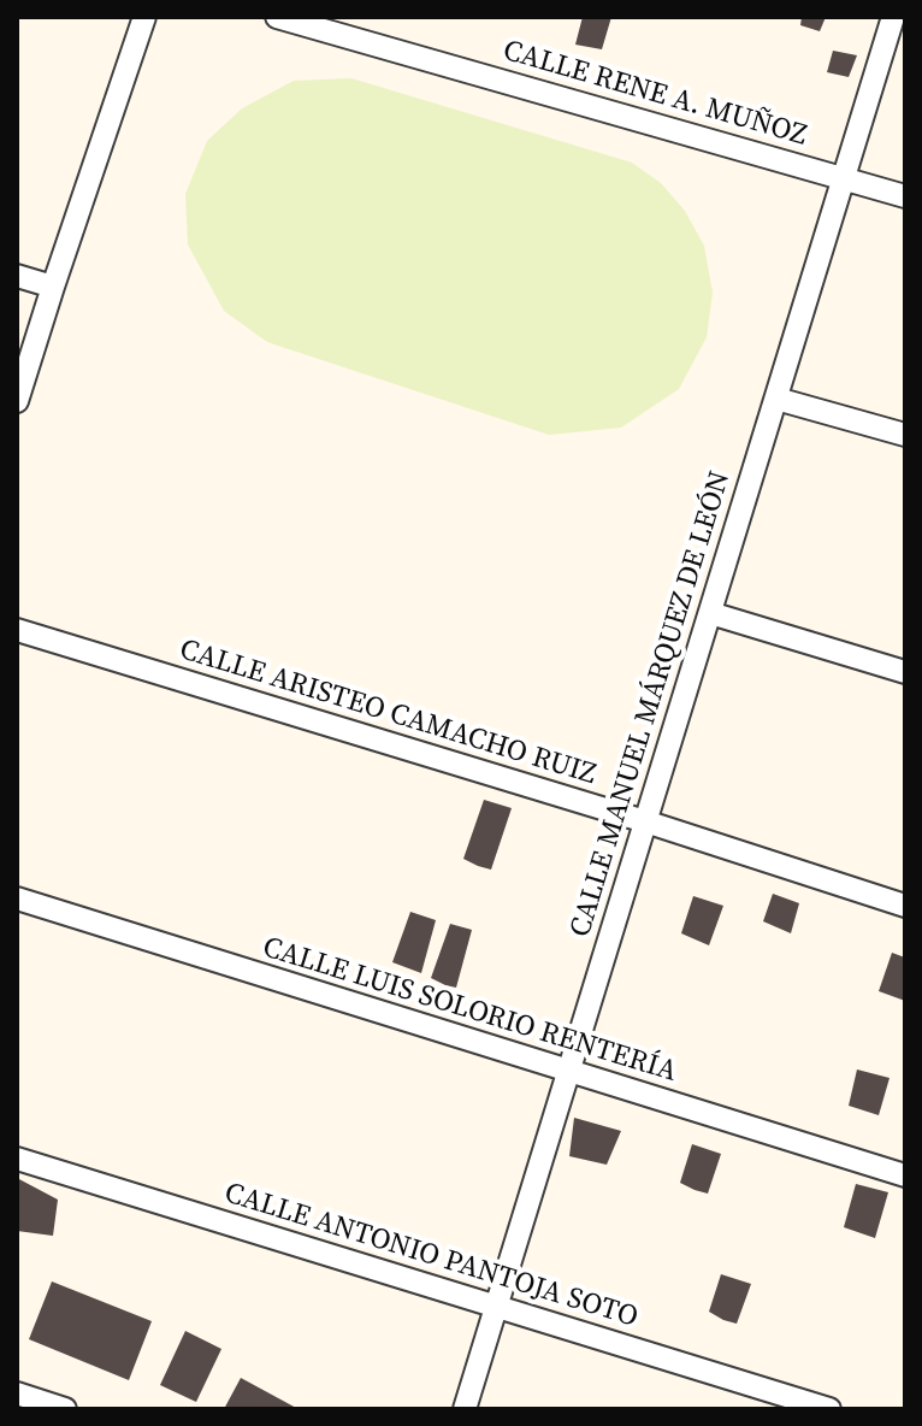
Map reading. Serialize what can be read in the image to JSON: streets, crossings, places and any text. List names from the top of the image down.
{
  "streets": {
    "street": [
      "CALLE RENE A. MUÑOZ",
      "CALLE MANUEL MÁRQUEZ DE LEÓN",
      "CALLE ARISTEO CAMACHO RUIZ",
      "CALLE LUIS SOLORIO RENTERÍA",
      "CALLE ANTONIO PANTOJA SOTO"
    ]
  },
  "crossings": [
    ["CALLE RENE A. MUÑOZ", "CALLE MANUEL MÁRQUEZ DE LEÓN"],
    ["CALLE MANUEL MÁRQUEZ DE LEÓN", "CALLE ARISTEO CAMACHO RUIZ"],
    ["CALLE MANUEL MÁRQUEZ DE LEÓN", "CALLE LUIS SOLORIO RENTERÍA"],
    ["CALLE MANUEL MÁRQUEZ DE LEÓN", "CALLE ANTONIO PANTOJA SOTO"]
  ]
}
